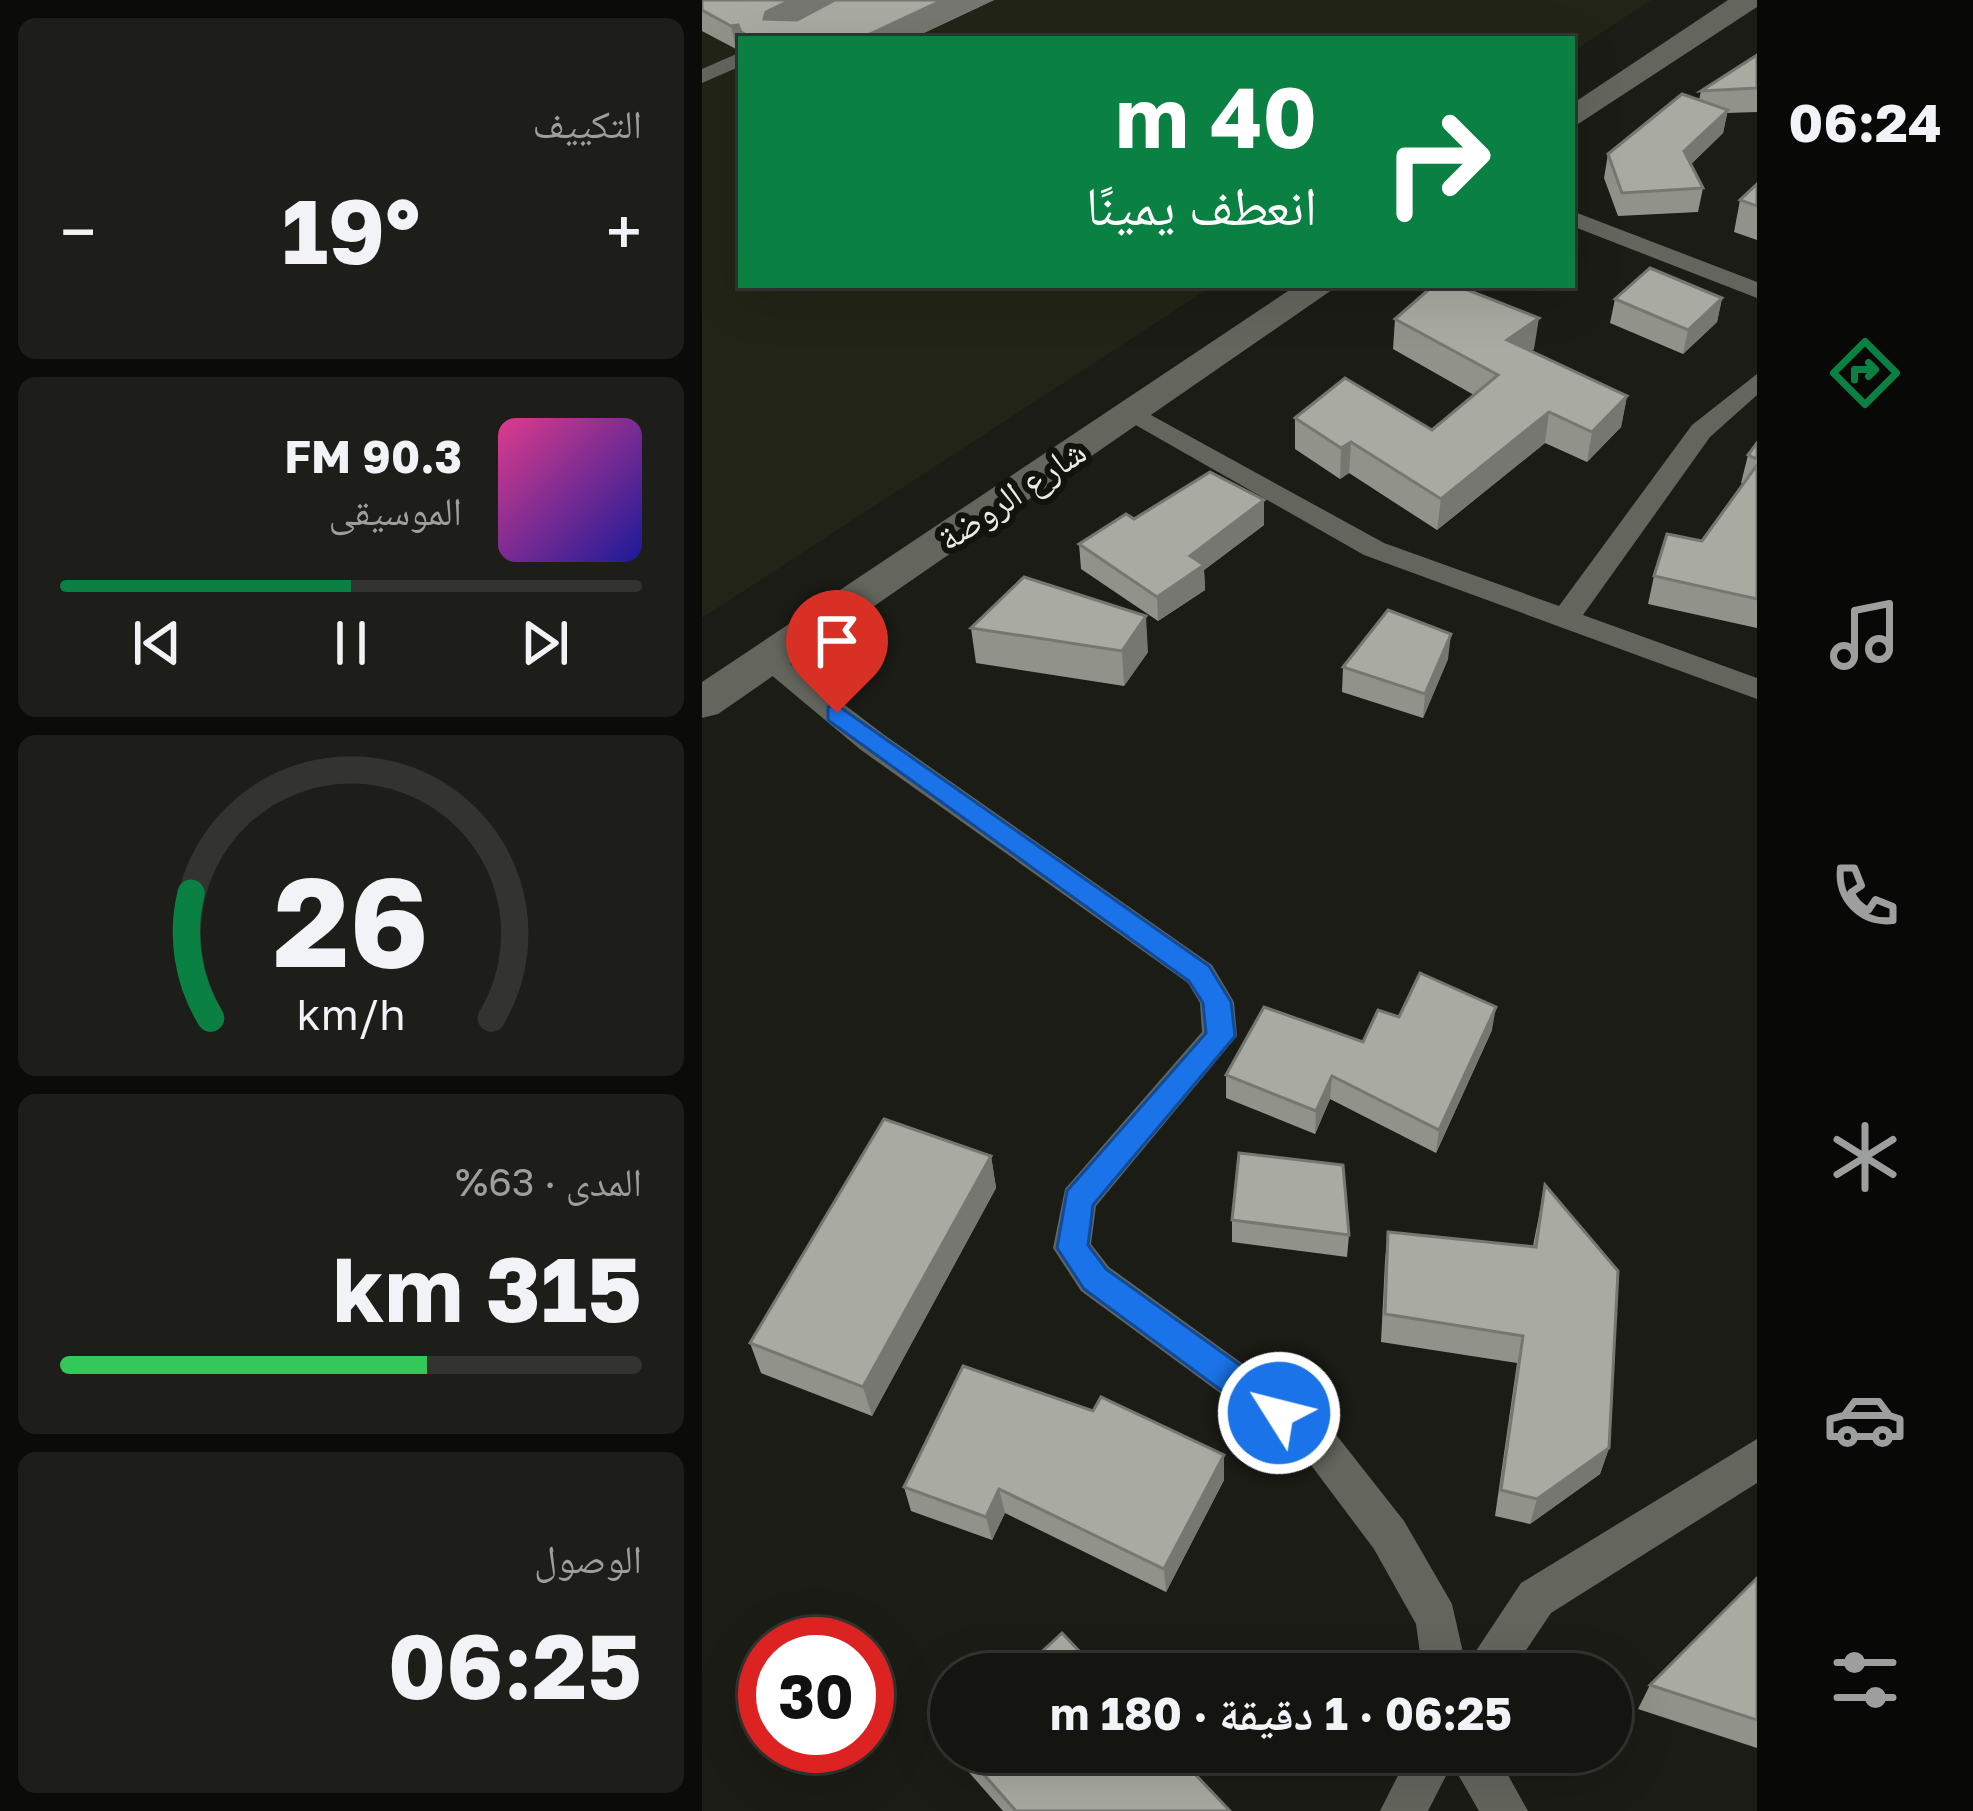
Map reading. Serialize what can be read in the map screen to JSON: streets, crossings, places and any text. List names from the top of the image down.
{
  "streets": {
    "main road": ["شارع الروضة"]
  },
  "page": {
    "tabs": "06:24",
    "tile": [
      "التكييف",
      ["المدى · 63%", "315 km"],
      ["الوصول", "06:25"]
    ],
    "turn": ["40 m", "انعطف يمينًا"],
    "heat": ["−", "19°", "+"],
    "song": ["90.3 FM", "الموسيقى"],
    "limit": "30",
    "trip": "06:25 · 1 دقيقة · 180 m",
    "gauge": ["26", "km/h"]
  }
}
